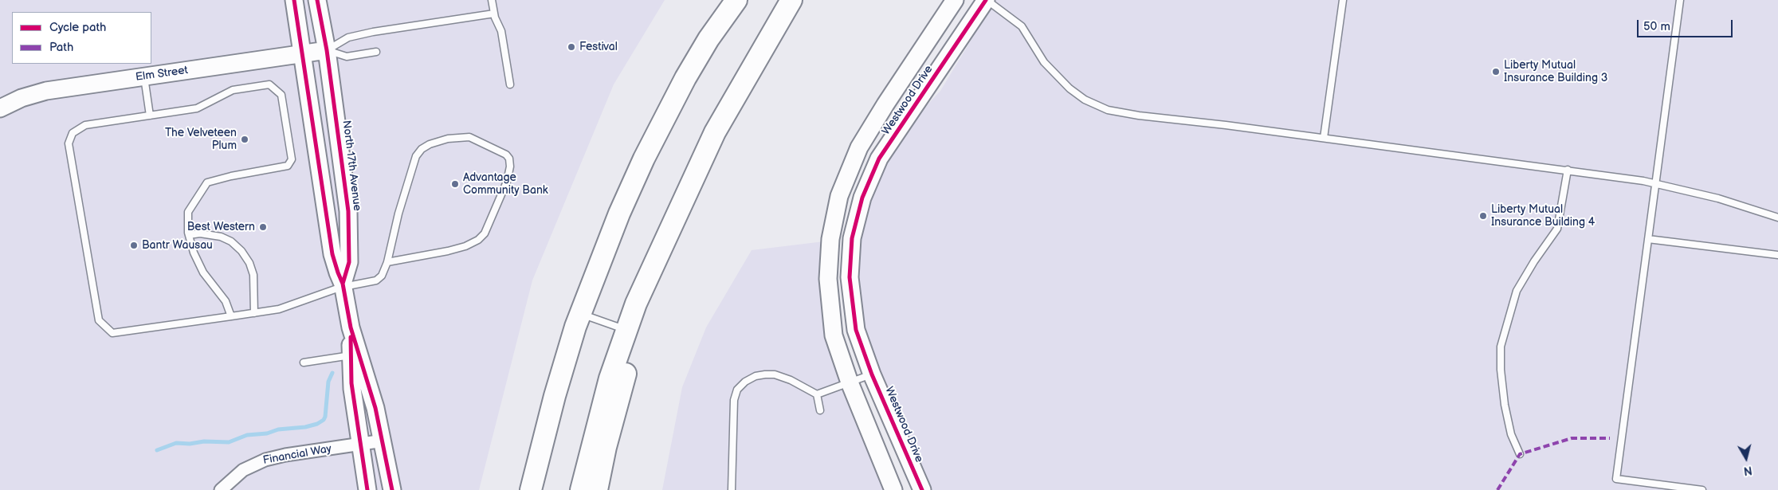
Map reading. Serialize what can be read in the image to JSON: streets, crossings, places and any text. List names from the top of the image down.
{
  "streets": {
    "street": [
      "Elm Street",
      "Westwood Drive",
      "North 17th Avenue",
      "Financial Way"
    ]
  },
  "crossings": [
    ["Elm Street", "North 17th Avenue"],
    ["North 17th Avenue", "Financial Way"]
  ],
  "places": [
    "Festival",
    "Liberty Mutual Insurance Building 3",
    "The Velveteen Plum",
    "Advantage Community Bank",
    "Liberty Mutual Insurance Building 4",
    "Best Western",
    "Bantr Wausau"
  ],
  "legend": ["Cycle path", "Path"],
  "scale_bar": "50 m",
  "north": "bottom"
}
